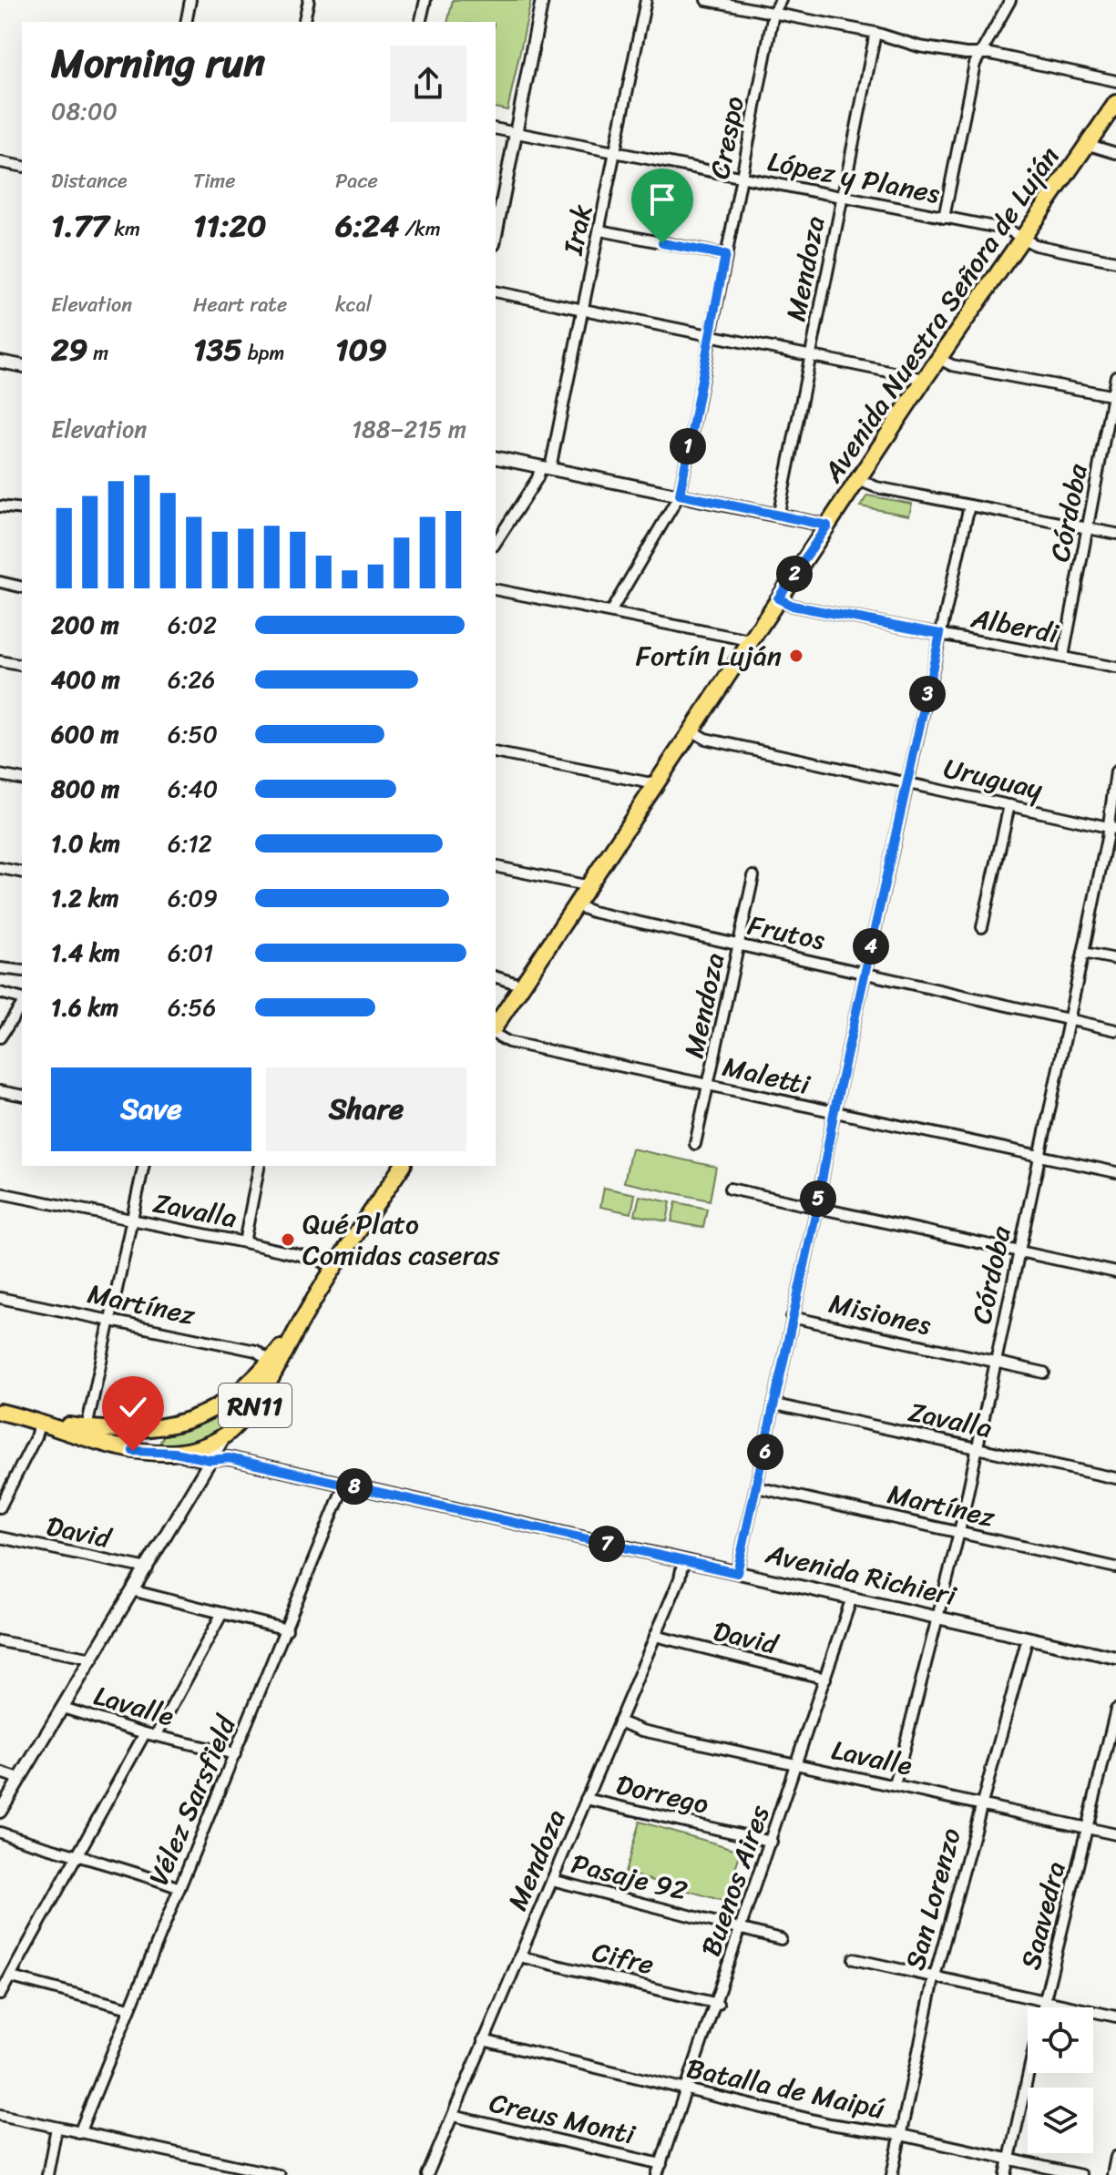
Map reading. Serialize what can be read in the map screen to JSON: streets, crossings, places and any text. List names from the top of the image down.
{
  "streets": {
    "main road": ["Avenida Nuestra Señora de Luján", "RN11", "Avenida Richieri"],
    "street": [
      "Crespo",
      "López y Planes",
      "Irak",
      "Mendoza",
      "Córdoba",
      "Alberdi",
      "Uruguay",
      "Frutos",
      "Maletti",
      "Zavalla",
      "Martínez",
      "Misiones",
      "David",
      "Lavalle",
      "Dorrego",
      "Vélez Sarsfield",
      "Pasaje 92",
      "Buenos Aires",
      "San Lorenzo",
      "Saavedra",
      "Cifre",
      "Batalla de Maipú",
      "Creus Monti"
    ]
  },
  "crossings": [
    ["Crespo", "López y Planes"],
    ["López y Planes", "Irak"],
    ["López y Planes", "Mendoza"],
    ["López y Planes", "Avenida Nuestra Señora de Luján"],
    ["Mendoza", "Frutos"],
    ["Mendoza", "Maletti"],
    ["Mendoza", "David"],
    ["Mendoza", "Avenida Richieri"],
    ["Mendoza", "Lavalle"],
    ["Mendoza", "Dorrego"],
    ["Mendoza", "Pasaje 92"],
    ["Mendoza", "Cifre"],
    ["Mendoza", "Batalla de Maipú"],
    ["Mendoza", "Creus Monti"],
    ["Avenida Nuestra Señora de Luján", "Alberdi"],
    ["Avenida Nuestra Señora de Luján", "Uruguay"],
    ["Avenida Nuestra Señora de Luján", "Frutos"],
    ["Córdoba", "Alberdi"],
    ["Córdoba", "Uruguay"],
    ["Córdoba", "Frutos"],
    ["Córdoba", "Maletti"],
    ["Córdoba", "Zavalla"],
    ["Córdoba", "Martínez"],
    ["Córdoba", "Misiones"],
    ["Córdoba", "Avenida Richieri"],
    ["Córdoba", "Lavalle"],
    ["Zavalla", "RN11"],
    ["Martínez", "RN11"],
    ["RN11", "Avenida Richieri"],
    ["David", "Buenos Aires"],
    ["Avenida Richieri", "Vélez Sarsfield"],
    ["Avenida Richieri", "Buenos Aires"],
    ["Avenida Richieri", "San Lorenzo"],
    ["Lavalle", "Vélez Sarsfield"],
    ["Lavalle", "Buenos Aires"],
    ["Lavalle", "San Lorenzo"],
    ["Lavalle", "Saavedra"],
    ["Dorrego", "Buenos Aires"],
    ["Pasaje 92", "Buenos Aires"],
    ["Buenos Aires", "Cifre"],
    ["Buenos Aires", "Batalla de Maipú"],
    ["Buenos Aires", "Creus Monti"],
    ["San Lorenzo", "Batalla de Maipú"],
    ["Saavedra", "Batalla de Maipú"]
  ],
  "places": ["Fortín Luján", "Qué Plato Comidas caseras"],
  "page": {
    "heading": ["Morning run", "08:00"],
    "stats": [
      ["Distance", "1.77 km"],
      ["Time", "11:20"],
      ["Pace", "6:24 /km"],
      ["Elevation", "29 m"],
      ["Heart rate", "135 bpm"],
      ["kcal", "109"]
    ],
    "chart": ["Elevation", "188–215 m"],
    "pins": [
      "1",
      "2",
      "3",
      "4",
      "5",
      "6",
      "8",
      "7"
    ],
    "list": [
      {
        "name": "200 m",
        "note": "6:02"
      },
      {
        "name": "400 m",
        "note": "6:26"
      },
      {
        "name": "600 m",
        "note": "6:50"
      },
      {
        "name": "800 m",
        "note": "6:40"
      },
      {
        "name": "1.0 km",
        "note": "6:12"
      },
      {
        "name": "1.2 km",
        "note": "6:09"
      },
      {
        "name": "1.4 km",
        "note": "6:01"
      },
      {
        "name": "1.6 km",
        "note": "6:56"
      }
    ],
    "buttons": ["Save", "Share"]
  }
}
